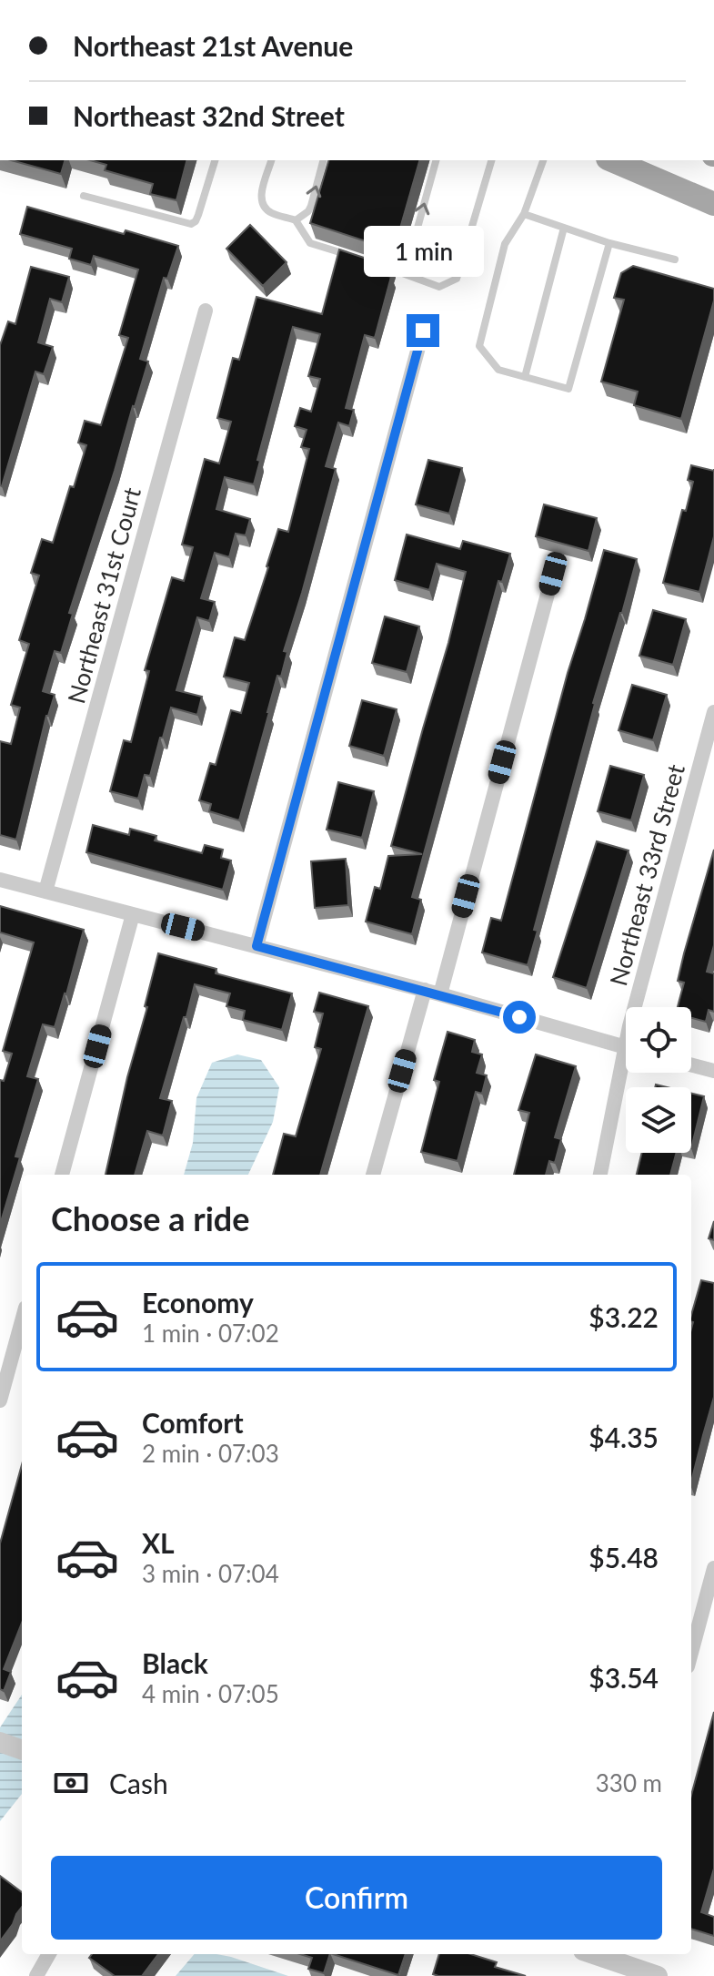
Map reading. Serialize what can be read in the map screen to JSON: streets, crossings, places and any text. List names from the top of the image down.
{
  "streets": {
    "street": ["Northeast 31st Court", "Northeast 33rd Street"]
  },
  "page": {
    "banner": ["Northeast 21st Avenue", "Northeast 32nd Street"],
    "bubble": "1 min",
    "heading": "Choose a ride",
    "list": [
      {
        "name": "Economy",
        "note": "1 min · 07:02",
        "value": "$3.22"
      },
      {
        "name": "Comfort",
        "note": "2 min · 07:03",
        "value": "$4.35"
      },
      {
        "name": "XL",
        "note": "3 min · 07:04",
        "value": "$5.48"
      },
      {
        "name": "Black",
        "note": "4 min · 07:05",
        "value": "$3.54"
      }
    ],
    "pay": ["Cash", "330 m"],
    "buttons": "Confirm"
  }
}
